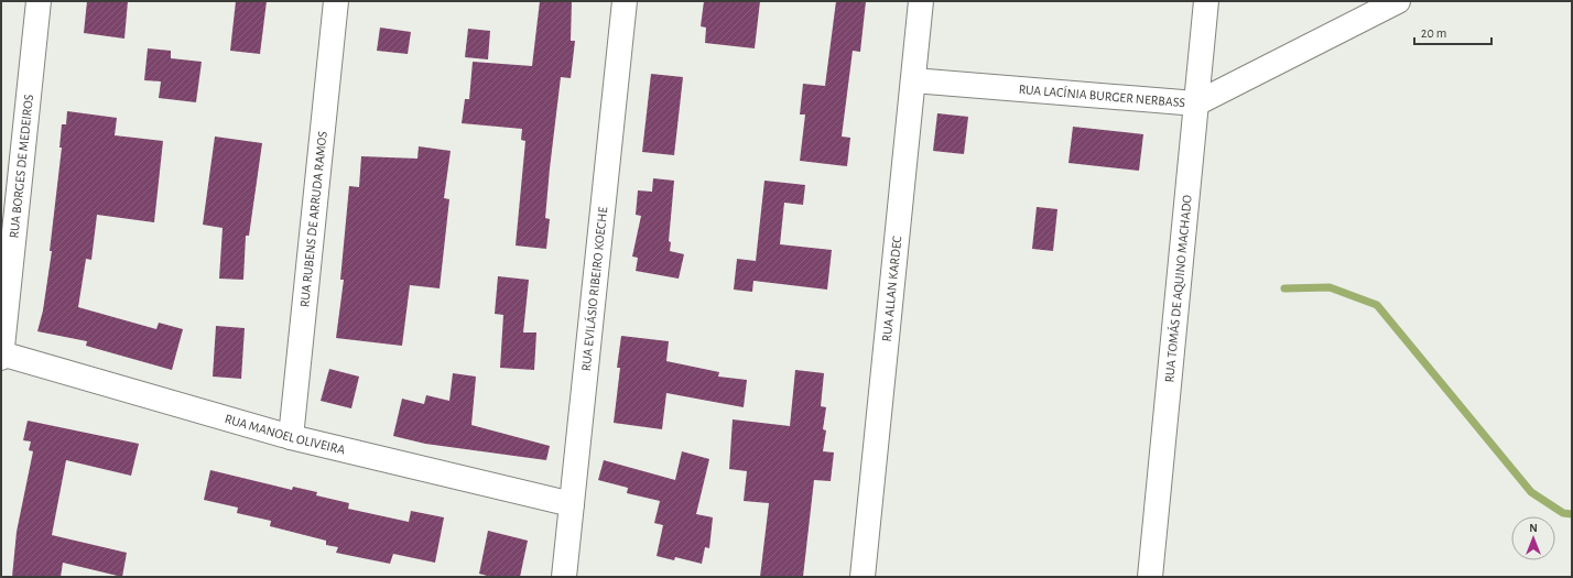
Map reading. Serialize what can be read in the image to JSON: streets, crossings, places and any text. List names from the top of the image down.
{
  "streets": {
    "street": [
      "RUA LACÍNIA BURGER NERBASS",
      "RUA BORGES DE MEDEIROS",
      "RUA RUBENS DE ARRUDA RAMOS",
      "RUA ALLAN KARDEC",
      "RUA EVILÁSIO RIBEIRO KOECHE",
      "RUA TOMÁS DE AQUINO MACHADO",
      "RUA MANOEL OLIVEIRA"
    ]
  },
  "crossings": [
    ["RUA LACÍNIA BURGER NERBASS", "RUA ALLAN KARDEC"],
    ["RUA LACÍNIA BURGER NERBASS", "RUA TOMÁS DE AQUINO MACHADO"],
    ["RUA BORGES DE MEDEIROS", "RUA MANOEL OLIVEIRA"],
    ["RUA RUBENS DE ARRUDA RAMOS", "RUA MANOEL OLIVEIRA"],
    ["RUA EVILÁSIO RIBEIRO KOECHE", "RUA MANOEL OLIVEIRA"]
  ],
  "scale_bar": "20 m",
  "north": "top"
}
